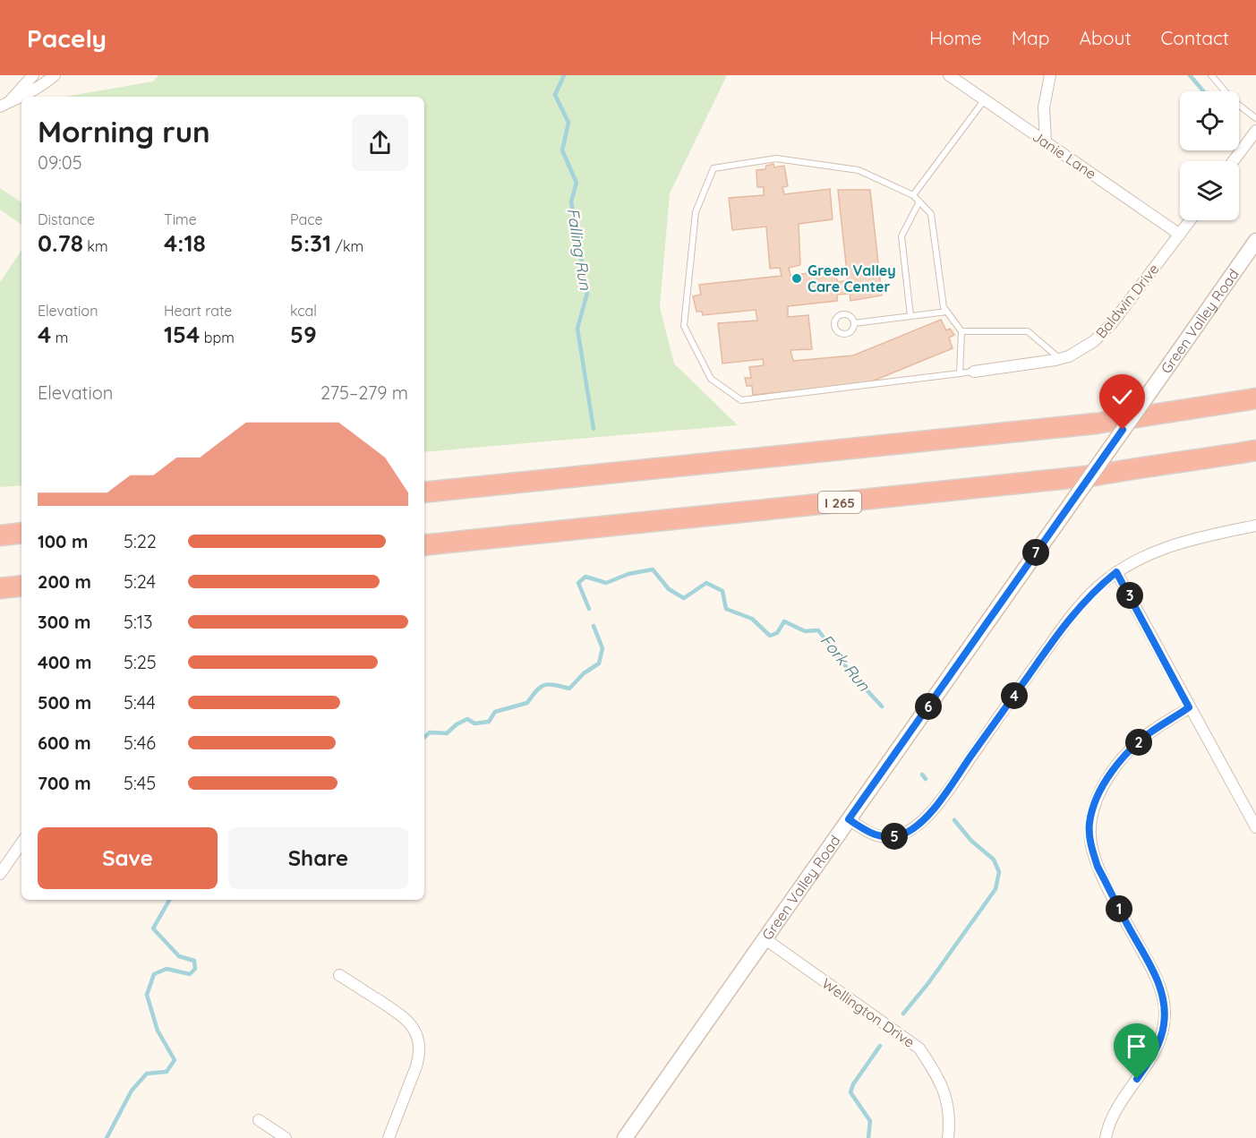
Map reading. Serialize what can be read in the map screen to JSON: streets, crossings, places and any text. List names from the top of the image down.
{
  "streets": {
    "highway": ["I 265"],
    "street": [
      "Janie Lane",
      "Baldwin Drive",
      "Green Valley Road",
      "Wellington Drive"
    ]
  },
  "crossings": [
    ["Janie Lane", "Baldwin Drive"],
    ["Green Valley Road", "Wellington Drive"]
  ],
  "water": ["Falling Run", "Fork Run"],
  "places": ["Green Valley Care Center"],
  "page": {
    "header": "Pacely",
    "nav": [
      "Home",
      "Map",
      "About",
      "Contact"
    ],
    "heading": ["Morning run", "09:05"],
    "stats": [
      ["Distance", "0.78 km"],
      ["Time", "4:18"],
      ["Pace", "5:31 /km"],
      ["Elevation", "4 m"],
      ["Heart rate", "154 bpm"],
      ["kcal", "59"]
    ],
    "chart": ["Elevation", "275–279 m"],
    "list": [
      {
        "name": "100 m",
        "note": "5:22"
      },
      {
        "name": "200 m",
        "note": "5:24"
      },
      {
        "name": "300 m",
        "note": "5:13"
      },
      {
        "name": "400 m",
        "note": "5:25"
      },
      {
        "name": "500 m",
        "note": "5:44"
      },
      {
        "name": "600 m",
        "note": "5:46"
      },
      {
        "name": "700 m",
        "note": "5:45"
      }
    ],
    "pins": [
      "7",
      "3",
      "4",
      "6",
      "2",
      "5",
      "1"
    ],
    "buttons": ["Save", "Share"]
  }
}
